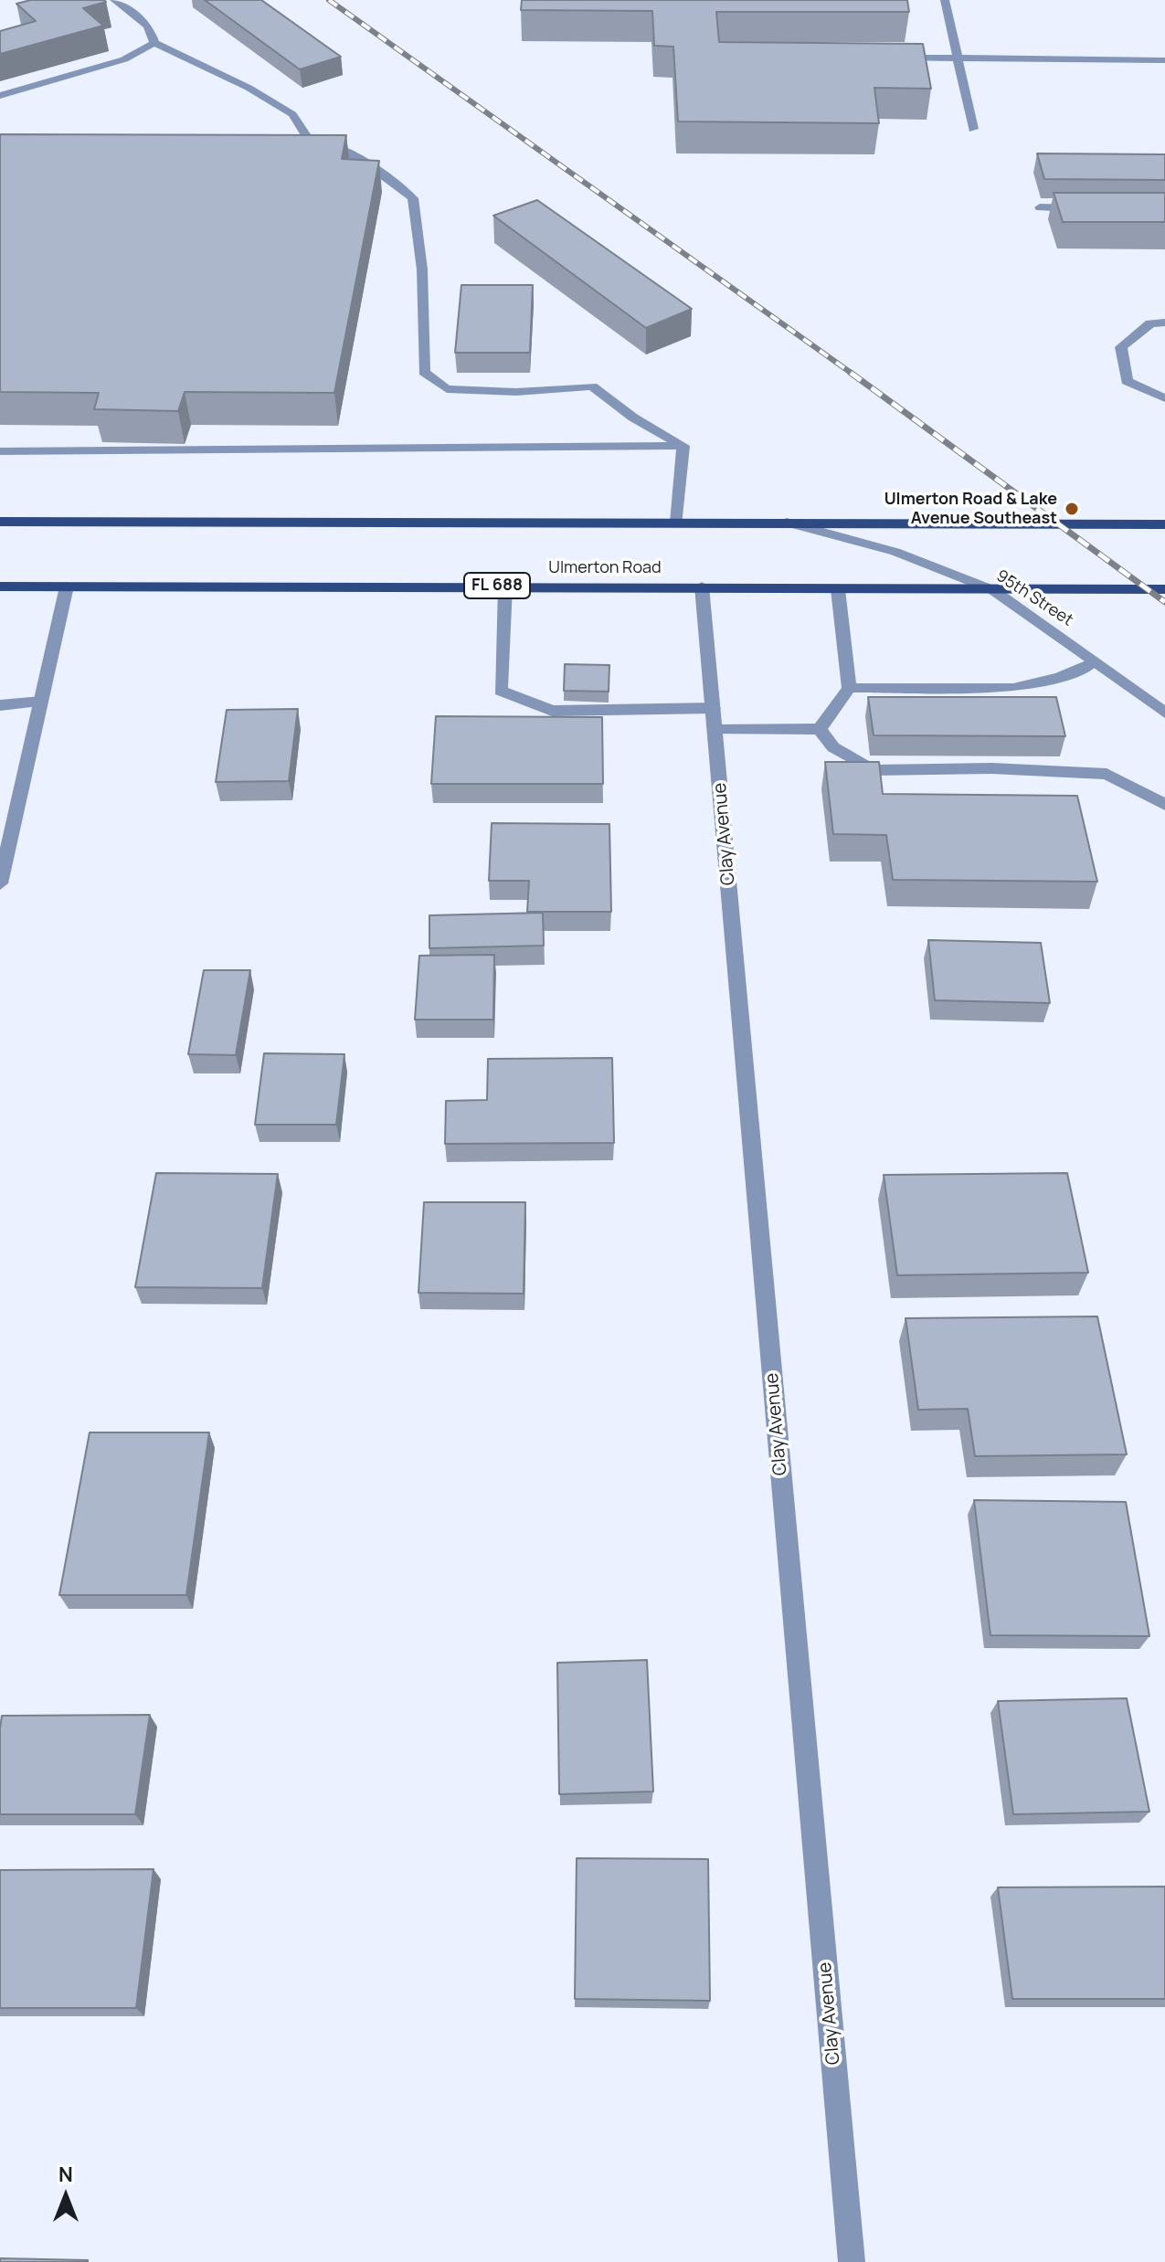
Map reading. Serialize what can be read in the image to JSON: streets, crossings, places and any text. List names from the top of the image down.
{
  "streets": {
    "main road": ["Ulmerton Road", "FL 688"],
    "street": ["95th Street", "Clay Avenue"]
  },
  "crossings": [
    ["Ulmerton Road", "95th Street"],
    ["Ulmerton Road", "Clay Avenue"]
  ],
  "places": ["Ulmerton Road & Lake Avenue Southeast"],
  "north": "top"
}
